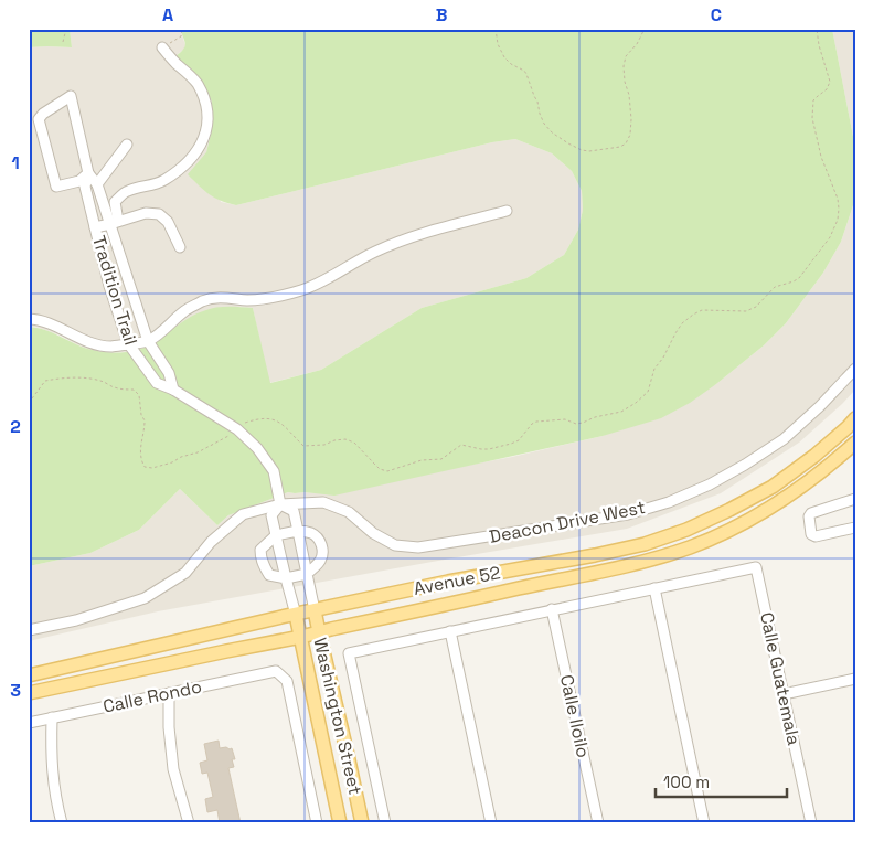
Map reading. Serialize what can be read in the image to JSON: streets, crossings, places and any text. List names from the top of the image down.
{
  "streets": {
    "main road": ["Avenue 52", "Washington Street"],
    "street": [
      "Tradition Trail",
      "Deacon Drive West",
      "Calle Guatemala",
      "Calle Rondo",
      "Calle Iloilo"
    ]
  },
  "crossings": [
    ["Tradition Trail", "Deacon Drive West"],
    ["Tradition Trail", "Avenue 52"],
    ["Tradition Trail", "Washington Street"],
    ["Avenue 52", "Washington Street"]
  ],
  "scale_bar": "100 m",
  "grid": {
    "columns": ["A", "B", "C"],
    "rows": ["1", "2", "3"]
  }
}
